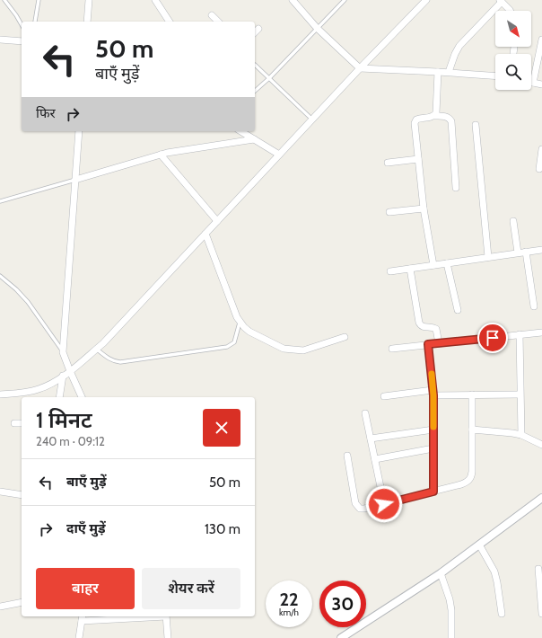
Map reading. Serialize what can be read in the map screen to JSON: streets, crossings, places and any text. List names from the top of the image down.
{
  "north": "bottom right",
  "page": {
    "turn": ["50 m", "बाएँ मुड़ें"],
    "then": "फिर",
    "heading": ["1 मिनट", "240 m · 09:12"],
    "list": [
      {
        "name": "बाएँ मुड़ें",
        "value": "50 m"
      },
      {
        "name": "दाएँ मुड़ें",
        "value": "130 m"
      }
    ],
    "buttons": ["बाहर", "शेयर करें"],
    "speed": "22 km/h",
    "limit": "30"
  }
}
